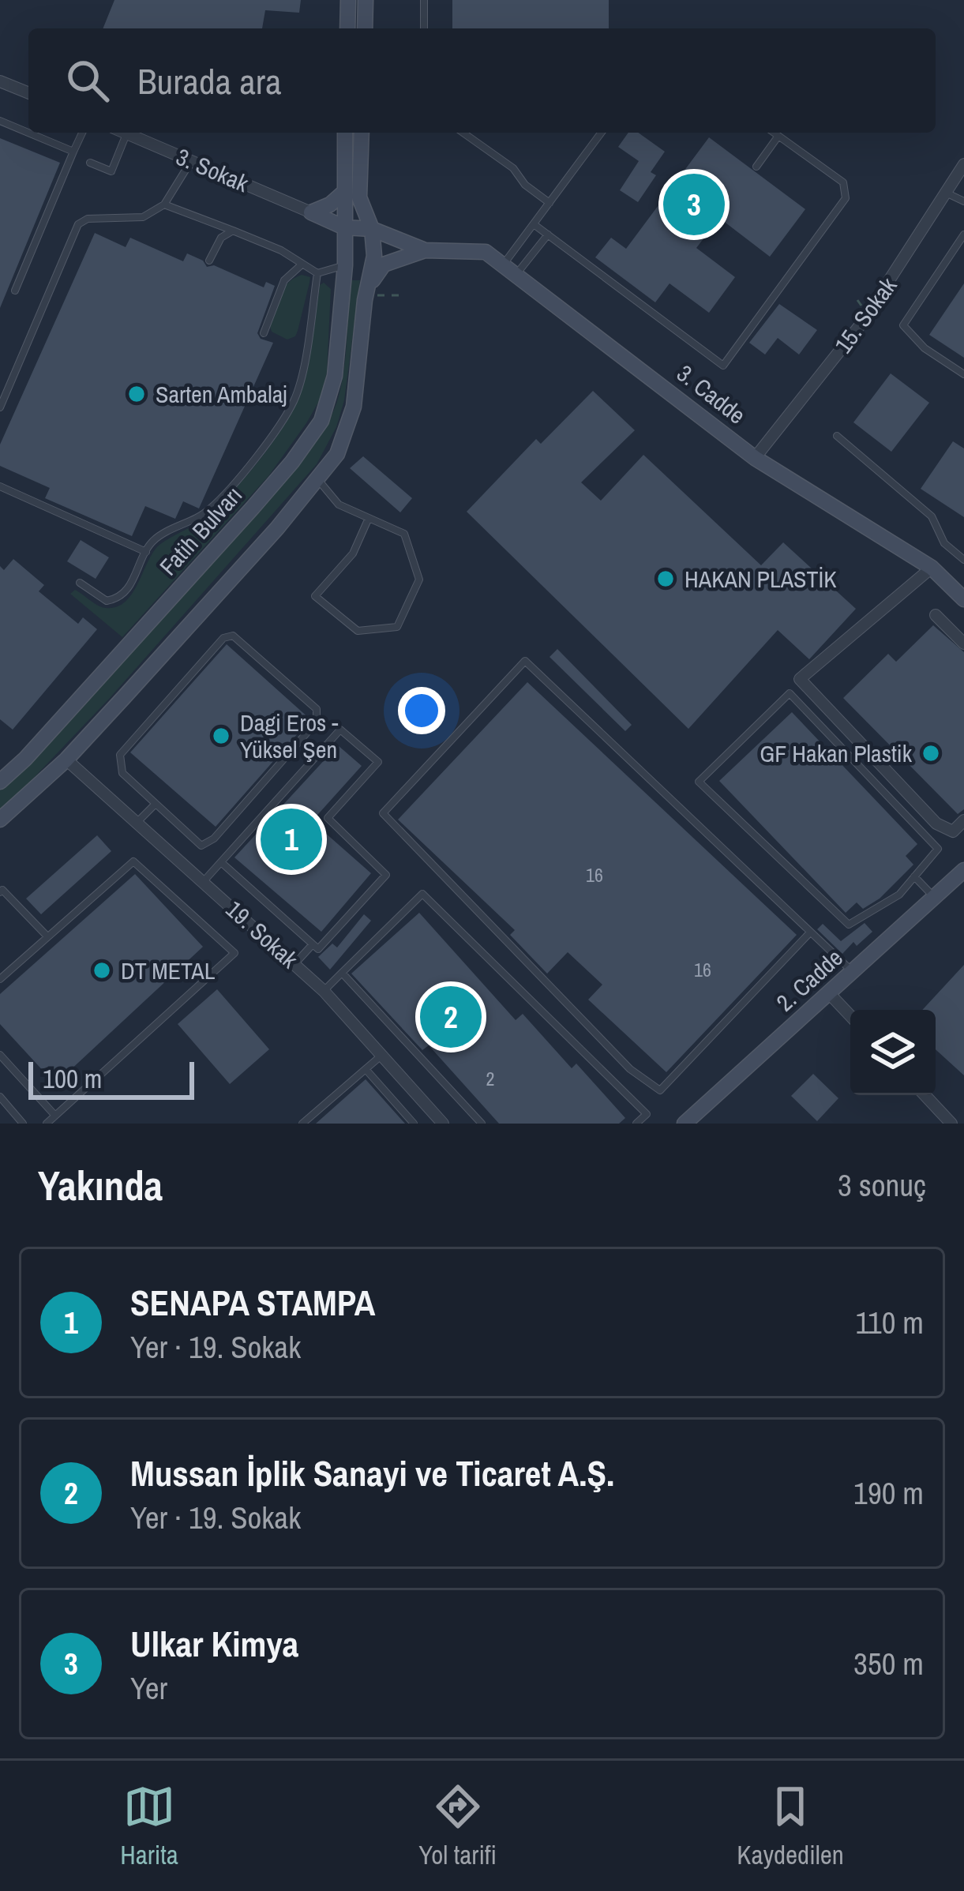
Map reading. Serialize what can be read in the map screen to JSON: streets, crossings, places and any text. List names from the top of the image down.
{
  "streets": {
    "main road": ["3. Cadde", "Fatih Bulvarı", "2. Cadde"],
    "street": ["3. Sokak", "15. Sokak", "19. Sokak"]
  },
  "crossings": [
    ["15. Sokak", "3. Cadde"]
  ],
  "places": [
    "Sarten Ambalaj",
    "HAKAN PLASTİK",
    "Dagi Eros - Yüksel Şen",
    "GF Hakan Plastik",
    "DT METAL"
  ],
  "house_numbers": ["16", "16", "2"],
  "scale_bar": "100 m",
  "page": {
    "search": "Burada ara",
    "pins": ["3", "1", "2"],
    "scale": "100 m",
    "heading": ["Yakında", "3 sonuç"],
    "list": [
      {
        "mark": "1",
        "name": "SENAPA STAMPA",
        "note": "Yer · 19. Sokak",
        "value": "110 m"
      },
      {
        "mark": "2",
        "name": "Mussan İplik Sanayi ve Ticaret A.Ş.",
        "note": "Yer · 19. Sokak",
        "value": "190 m"
      },
      {
        "mark": "3",
        "name": "Ulkar Kimya",
        "note": "Yer",
        "value": "350 m"
      }
    ],
    "nav": ["Harita", "Yol tarifi", "Kaydedilen"]
  }
}
